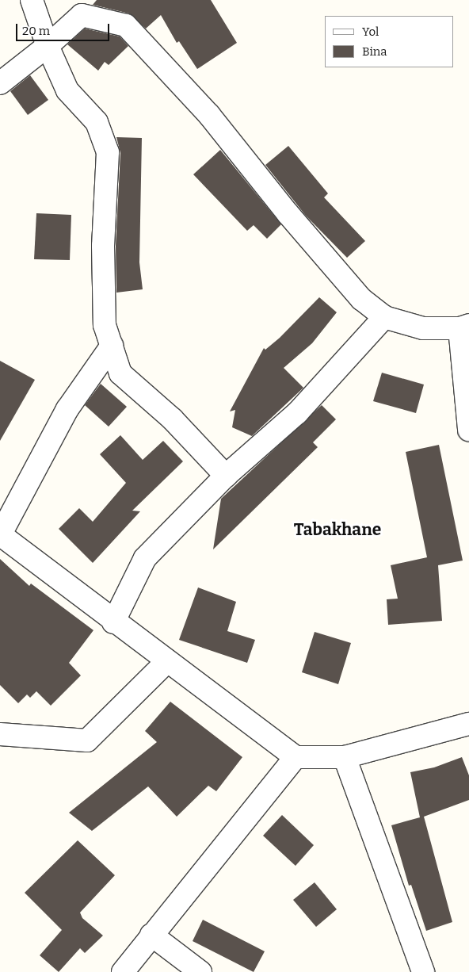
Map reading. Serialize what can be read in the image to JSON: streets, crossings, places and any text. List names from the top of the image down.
{
  "districts": ["Tabakhane"],
  "legend": ["Yol", "Bina"],
  "scale_bar": "20 m"
}
